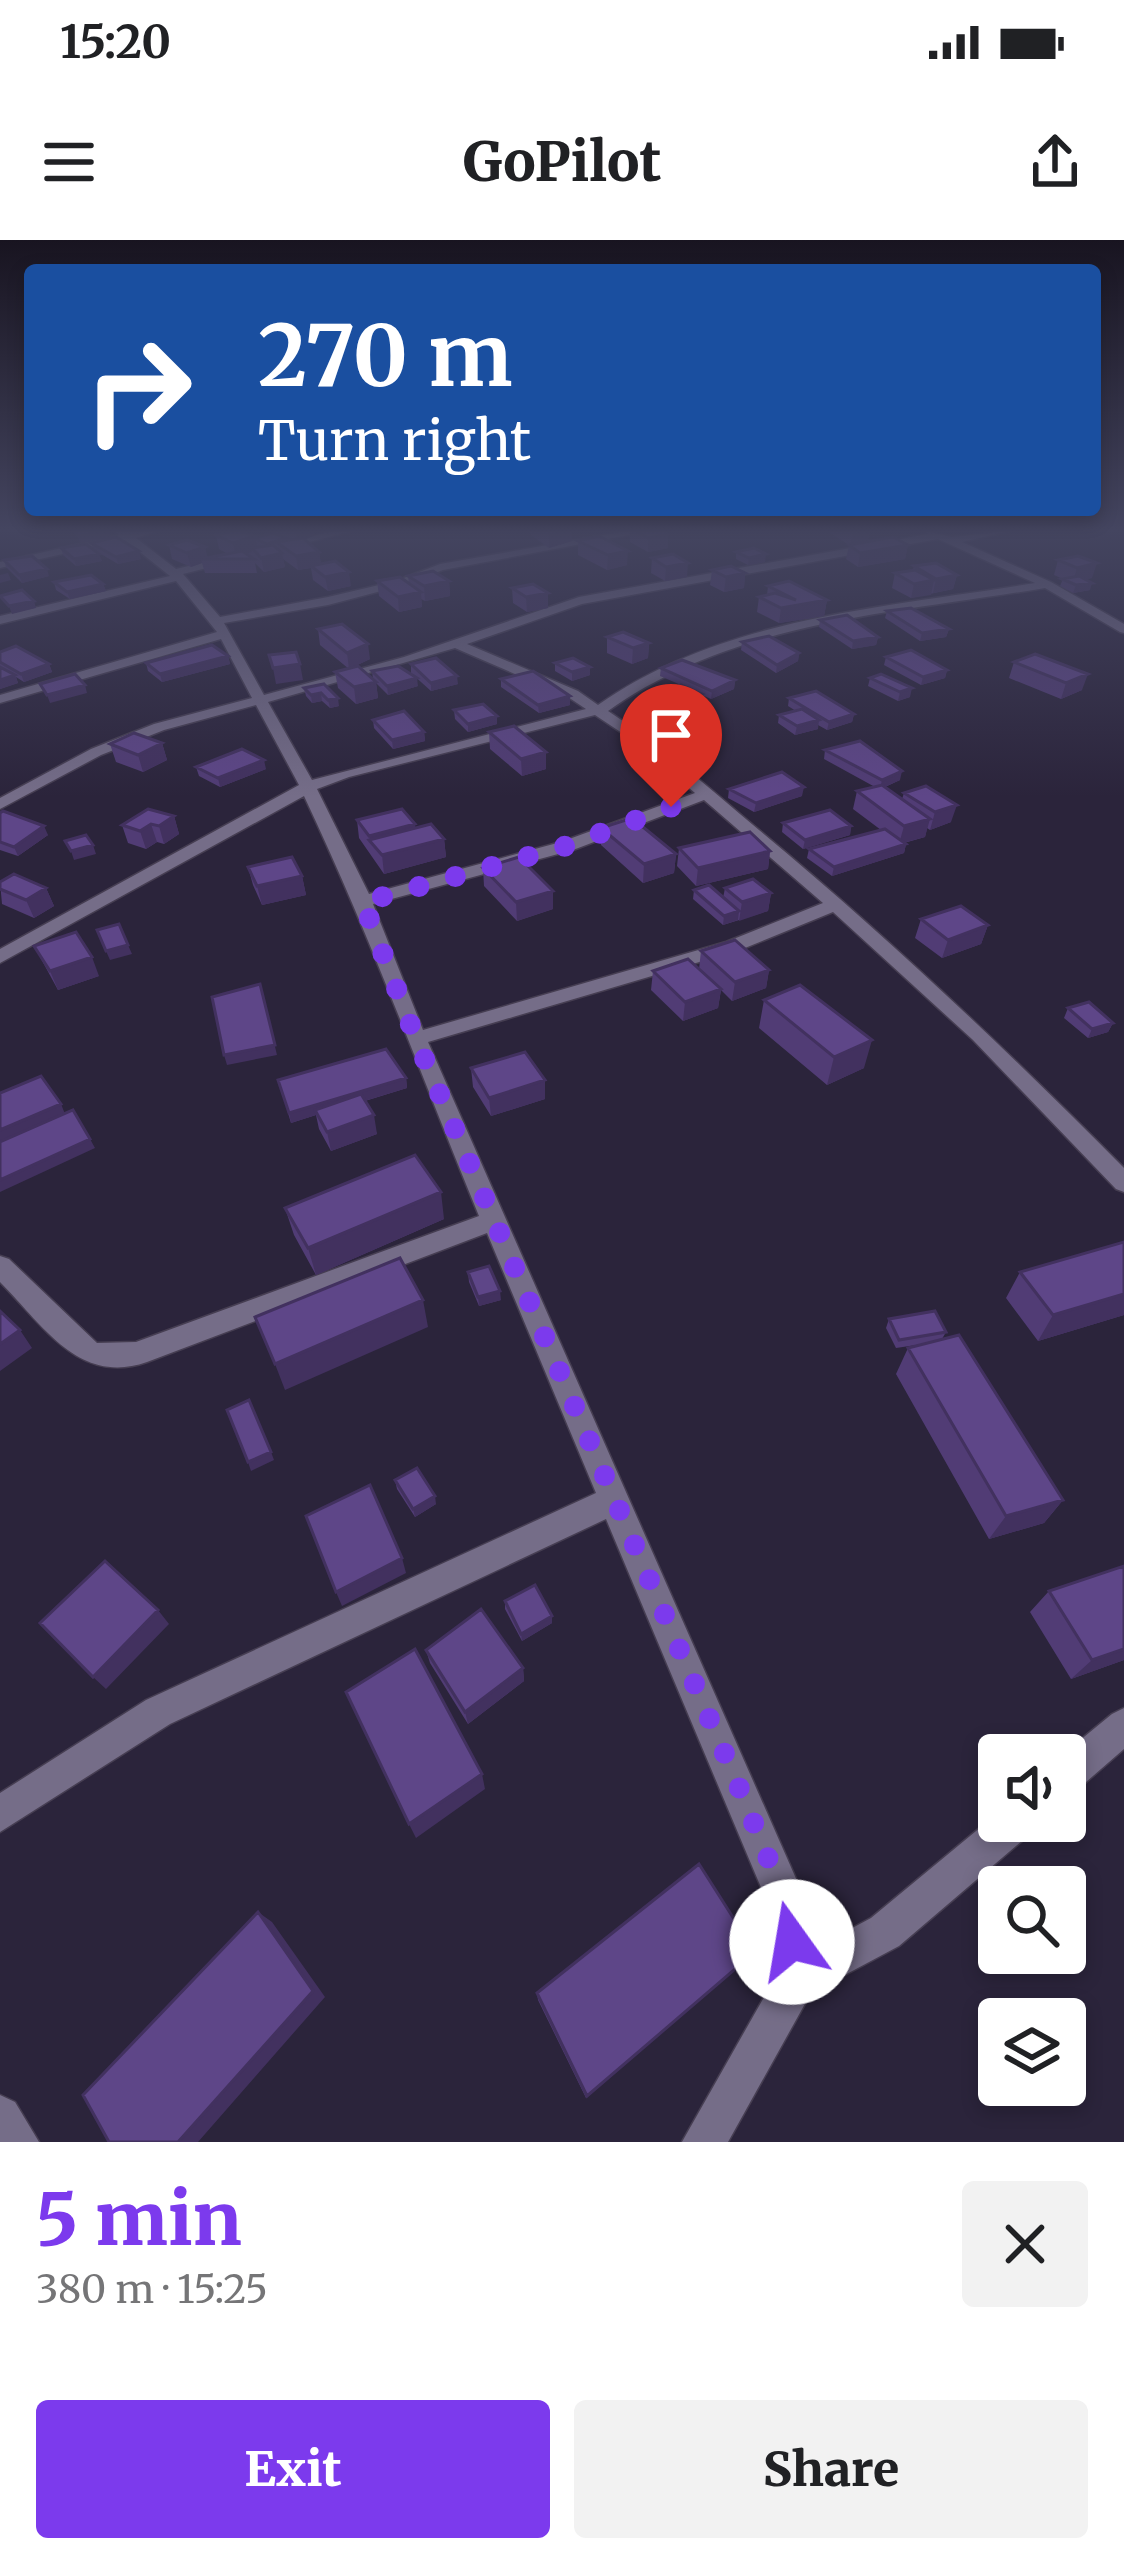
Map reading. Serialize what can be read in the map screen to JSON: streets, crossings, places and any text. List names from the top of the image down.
{
  "page": {
    "status": "15:20",
    "header": "GoPilot",
    "turn": ["270 m", "Turn right"],
    "heading": ["5 min", "380 m · 15:25"],
    "buttons": ["Exit", "Share"]
  }
}
